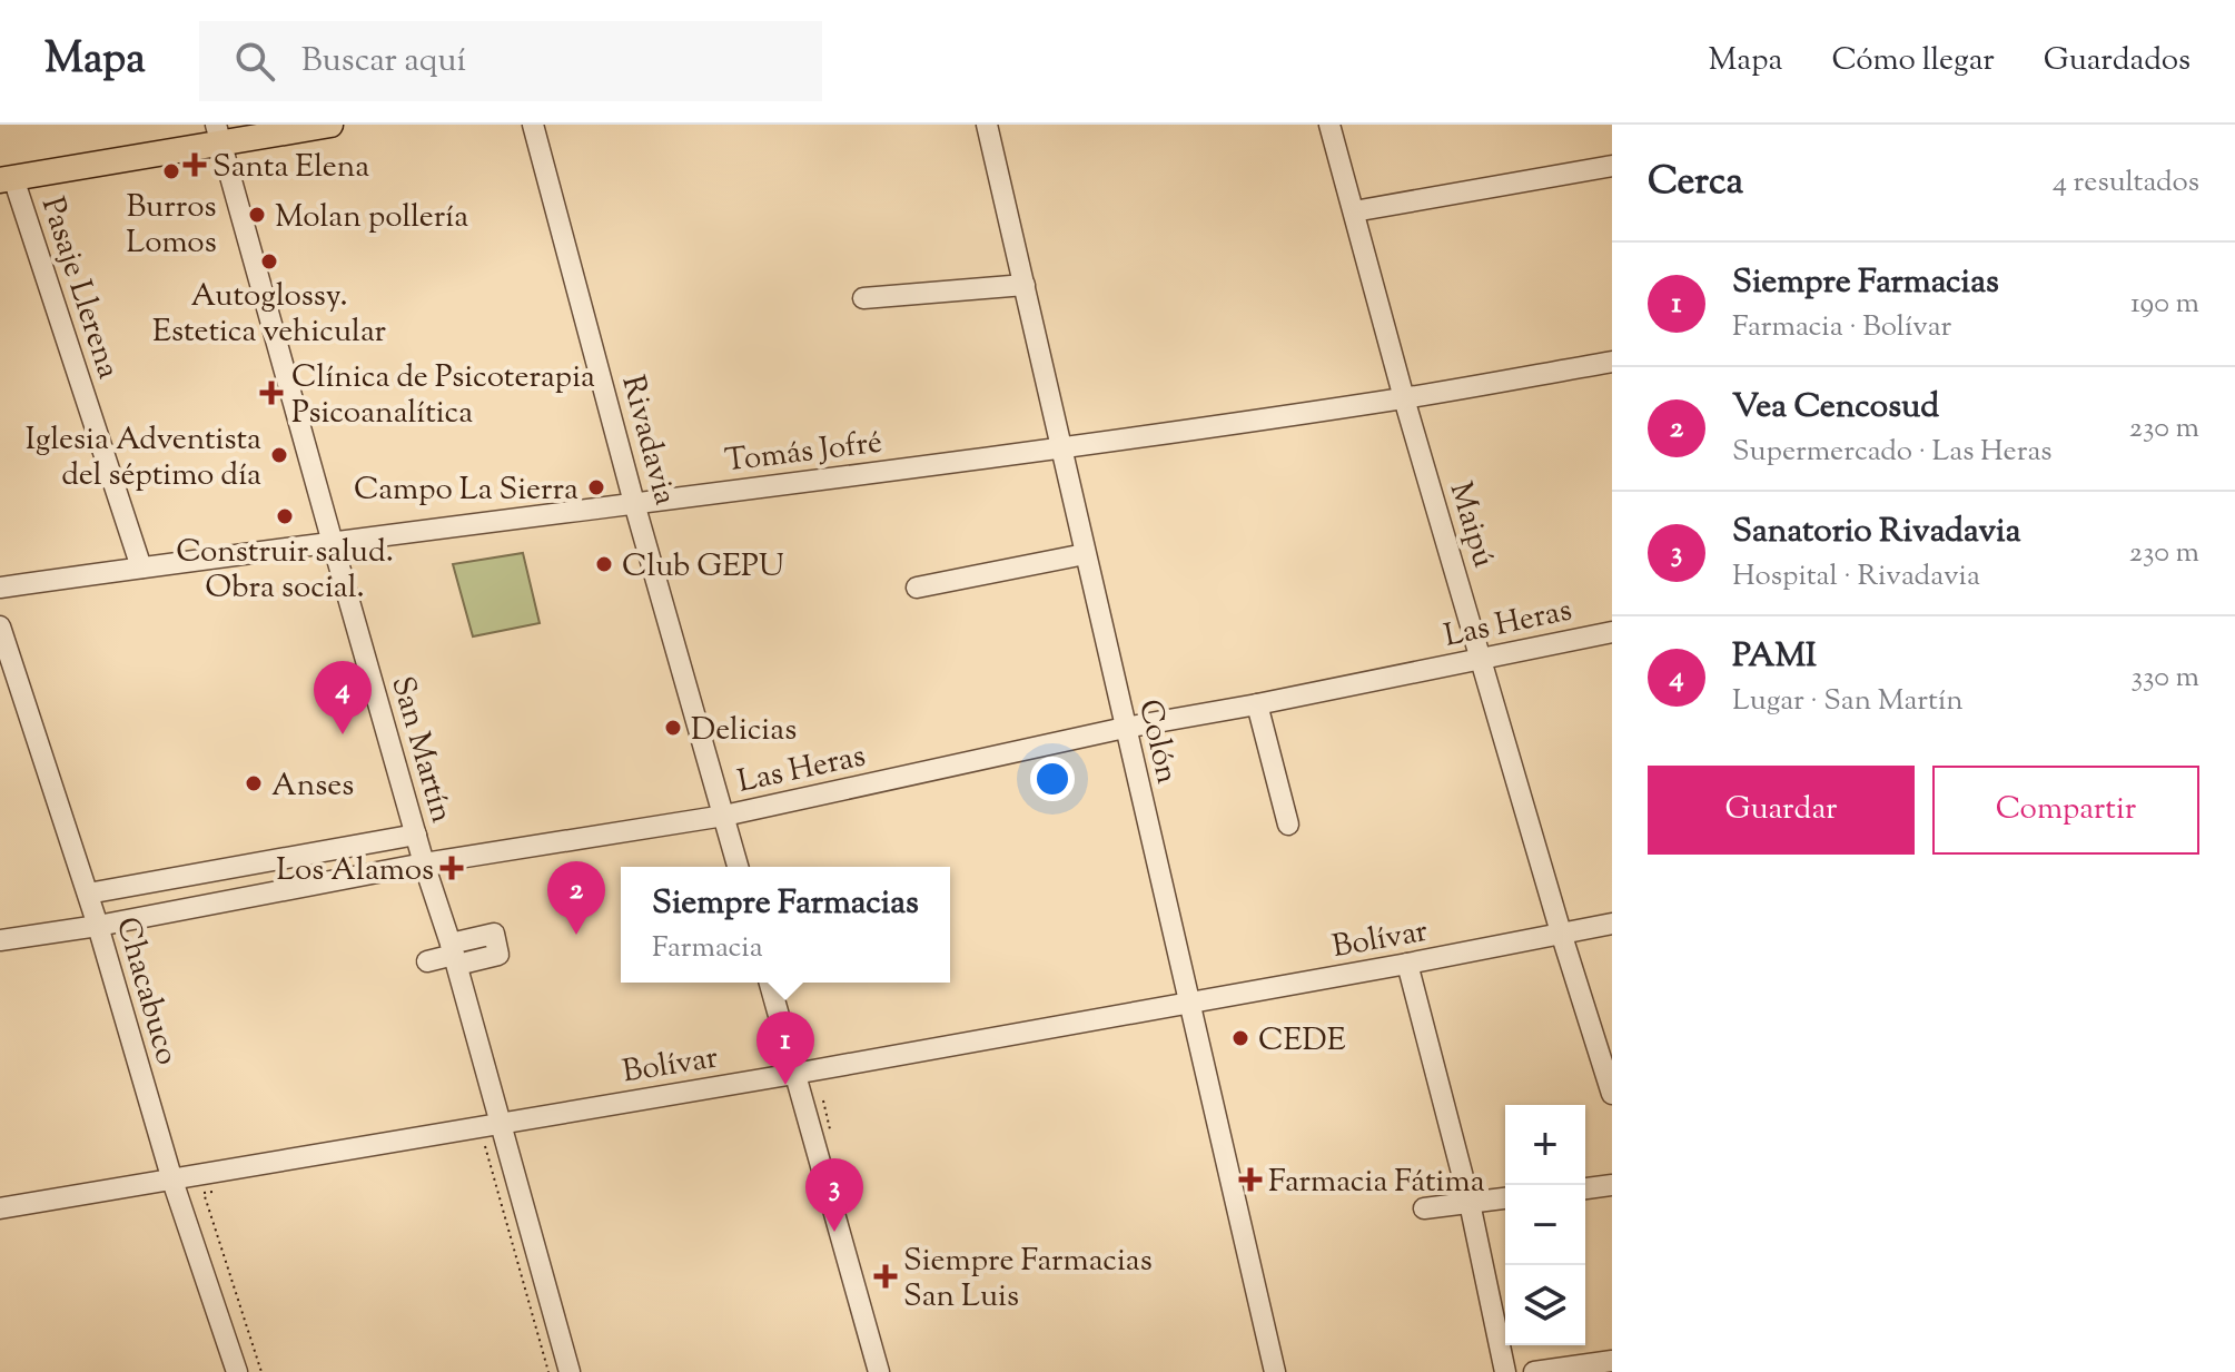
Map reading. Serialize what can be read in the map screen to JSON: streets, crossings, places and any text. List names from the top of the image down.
{
  "streets": {
    "street": [
      "Pasaje Llerena",
      "Rivadavia",
      "Tomás Jofré",
      "Maipú",
      "Las Heras",
      "Colón",
      "San Martín",
      "Bolívar",
      "Chacabuco"
    ]
  },
  "crossings": [
    ["Pasaje Llerena", "Tomás Jofré"],
    ["Rivadavia", "Tomás Jofré"],
    ["Rivadavia", "Las Heras"],
    ["Tomás Jofré", "Maipú"],
    ["Tomás Jofré", "Colón"],
    ["Tomás Jofré", "San Martín"],
    ["Maipú", "Las Heras"],
    ["Maipú", "Bolívar"],
    ["Las Heras", "Colón"],
    ["Las Heras", "San Martín"],
    ["Las Heras", "Chacabuco"],
    ["Colón", "Bolívar"],
    ["San Martín", "Bolívar"],
    ["Bolívar", "Chacabuco"]
  ],
  "places": {
    "health": [
      "Santa Elena",
      "Clínica de Psicoterapia Psicoanalítica",
      "Los Alamos",
      "Farmacia Fátima",
      "Siempre Farmacias San Luis"
    ],
    "other": [
      "Burros Lomos",
      "Molan pollería",
      "Autoglossy. Estetica vehicular",
      "Iglesia Adventista del séptimo día",
      "Campo La Sierra",
      "Construir salud. Obra social.",
      "Club GEPU",
      "Delicias",
      "Anses",
      "CEDE"
    ]
  },
  "page": {
    "header": "Mapa",
    "search": "Buscar aquí",
    "nav": ["Mapa", "Cómo llegar", "Guardados"],
    "heading": ["Cerca", "4 resultados"],
    "list": [
      {
        "mark": "1",
        "name": "Siempre Farmacias",
        "note": "Farmacia · Bolívar",
        "value": "190 m"
      },
      {
        "mark": "2",
        "name": "Vea Cencosud",
        "note": "Supermercado · Las Heras",
        "value": "230 m"
      },
      {
        "mark": "3",
        "name": "Sanatorio Rivadavia",
        "note": "Hospital · Rivadavia",
        "value": "230 m"
      },
      {
        "mark": "4",
        "name": "PAMI",
        "note": "Lugar · San Martín",
        "value": "330 m"
      }
    ],
    "pins": [
      "4",
      "2",
      "1",
      "3"
    ],
    "buttons": ["Guardar", "Compartir"],
    "popup": ["Siempre Farmacias", "Farmacia"],
    "map_buttons": ["+", "−"]
  }
}
